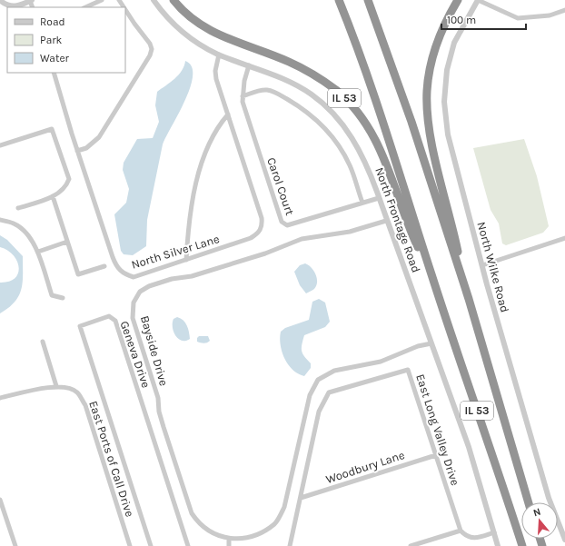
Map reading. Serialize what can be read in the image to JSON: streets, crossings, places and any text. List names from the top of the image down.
{
  "streets": {
    "highway": ["IL 53"],
    "street": [
      "Carol Court",
      "North Frontage Road",
      "North Silver Lane",
      "North Wilke Road",
      "Bayside Drive",
      "Geneva Drive",
      "East Long Valley Drive",
      "East Ports of Call Drive",
      "Woodbury Lane"
    ]
  },
  "crossings": [
    ["Carol Court", "North Frontage Road"],
    ["North Frontage Road", "North Silver Lane"],
    ["North Frontage Road", "Bayside Drive"],
    ["East Long Valley Drive", "Woodbury Lane"]
  ],
  "legend": ["Road", "Park", "Water"],
  "scale_bar": "100 m",
  "north": "top"
}
